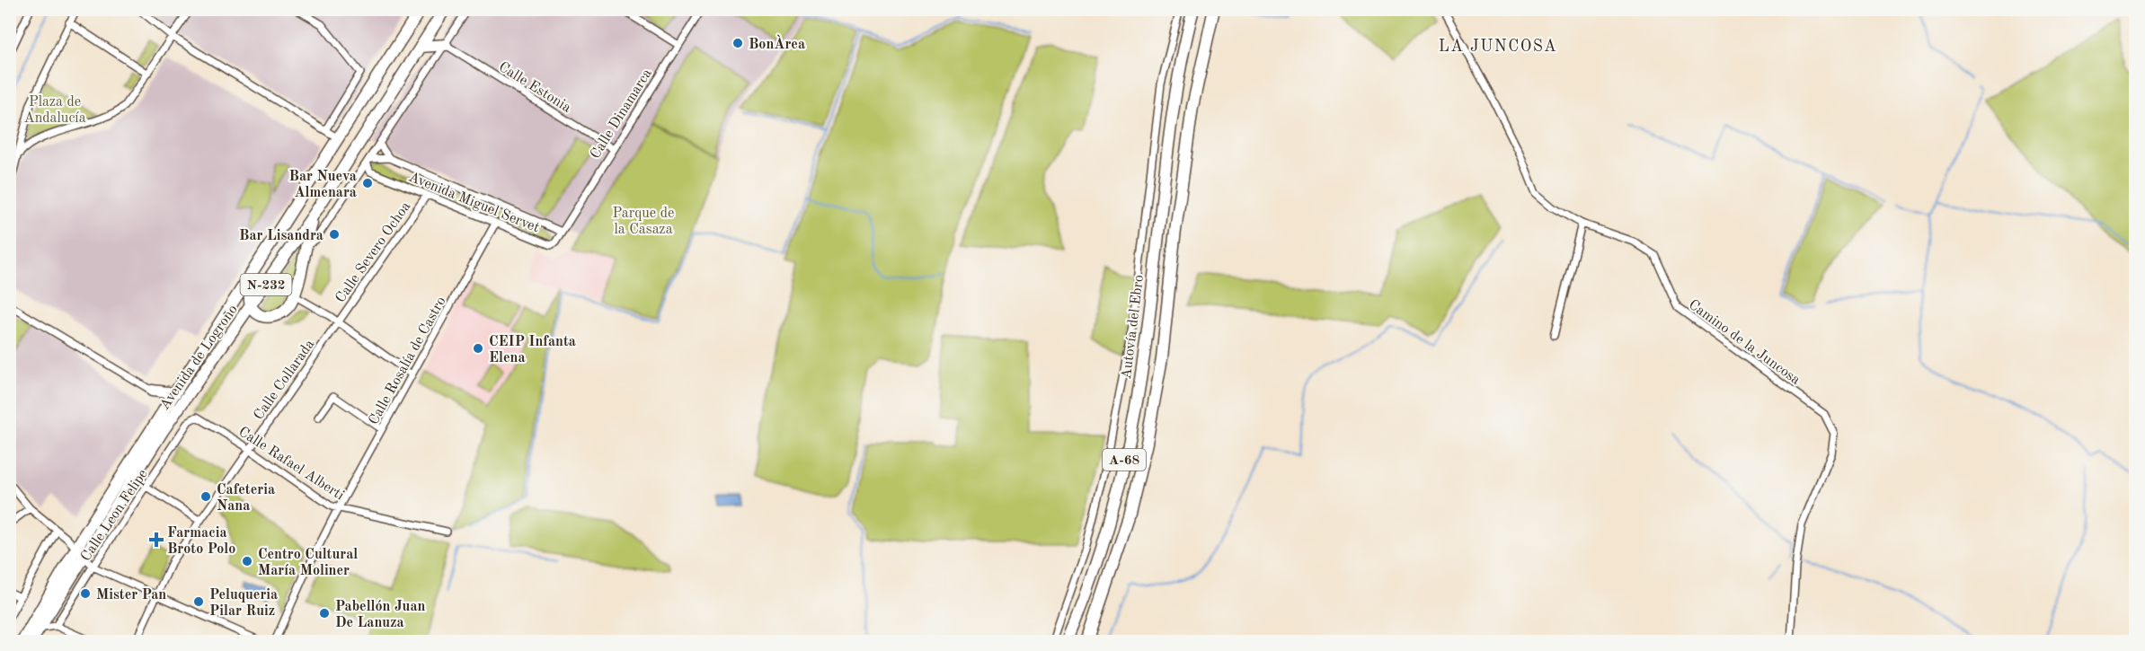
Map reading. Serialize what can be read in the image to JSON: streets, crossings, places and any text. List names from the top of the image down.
{
  "streets": {
    "highway": [
      "N-232",
      "Autovía del Ebro",
      "Avenida de Logroño",
      "A-68"
    ],
    "street": [
      "Calle Estonia",
      "Calle Dinamarca",
      "Avenida Miguel Servet",
      "Calle Severo Ochoa",
      "Camino de la Juncosa",
      "Calle Rosalía de Castro",
      "Calle Collarada",
      "Calle Rafael Alberti",
      "Calle Leon Felipe"
    ]
  },
  "crossings": [
    ["Calle Estonia", "Calle Dinamarca"],
    ["Calle Dinamarca", "Avenida Miguel Servet"],
    ["Avenida Miguel Servet", "Calle Severo Ochoa"],
    ["Avenida Miguel Servet", "Calle Rosalía de Castro"],
    ["Calle Severo Ochoa", "Calle Collarada"],
    ["Calle Rosalía de Castro", "Calle Rafael Alberti"],
    ["Calle Collarada", "Calle Rafael Alberti"],
    ["Calle Rafael Alberti", "Calle Leon Felipe"]
  ],
  "districts": ["LA JUNCOSA"],
  "parks": ["Plaza de Andalucía", "Parque de la Casaza"],
  "places": {
    "other": [
      "BonÀrea",
      "Bar Nueva Almenara",
      "Bar Lisandra",
      "CEIP Infanta Elena",
      "Cafeteria Nana",
      "Centro Cultural María Moliner",
      "Mister Pan",
      "Peluqueria Pilar Ruiz",
      "Pabellón Juan De Lanuza"
    ],
    "health": ["Farmacia Broto Polo"]
  }
}
